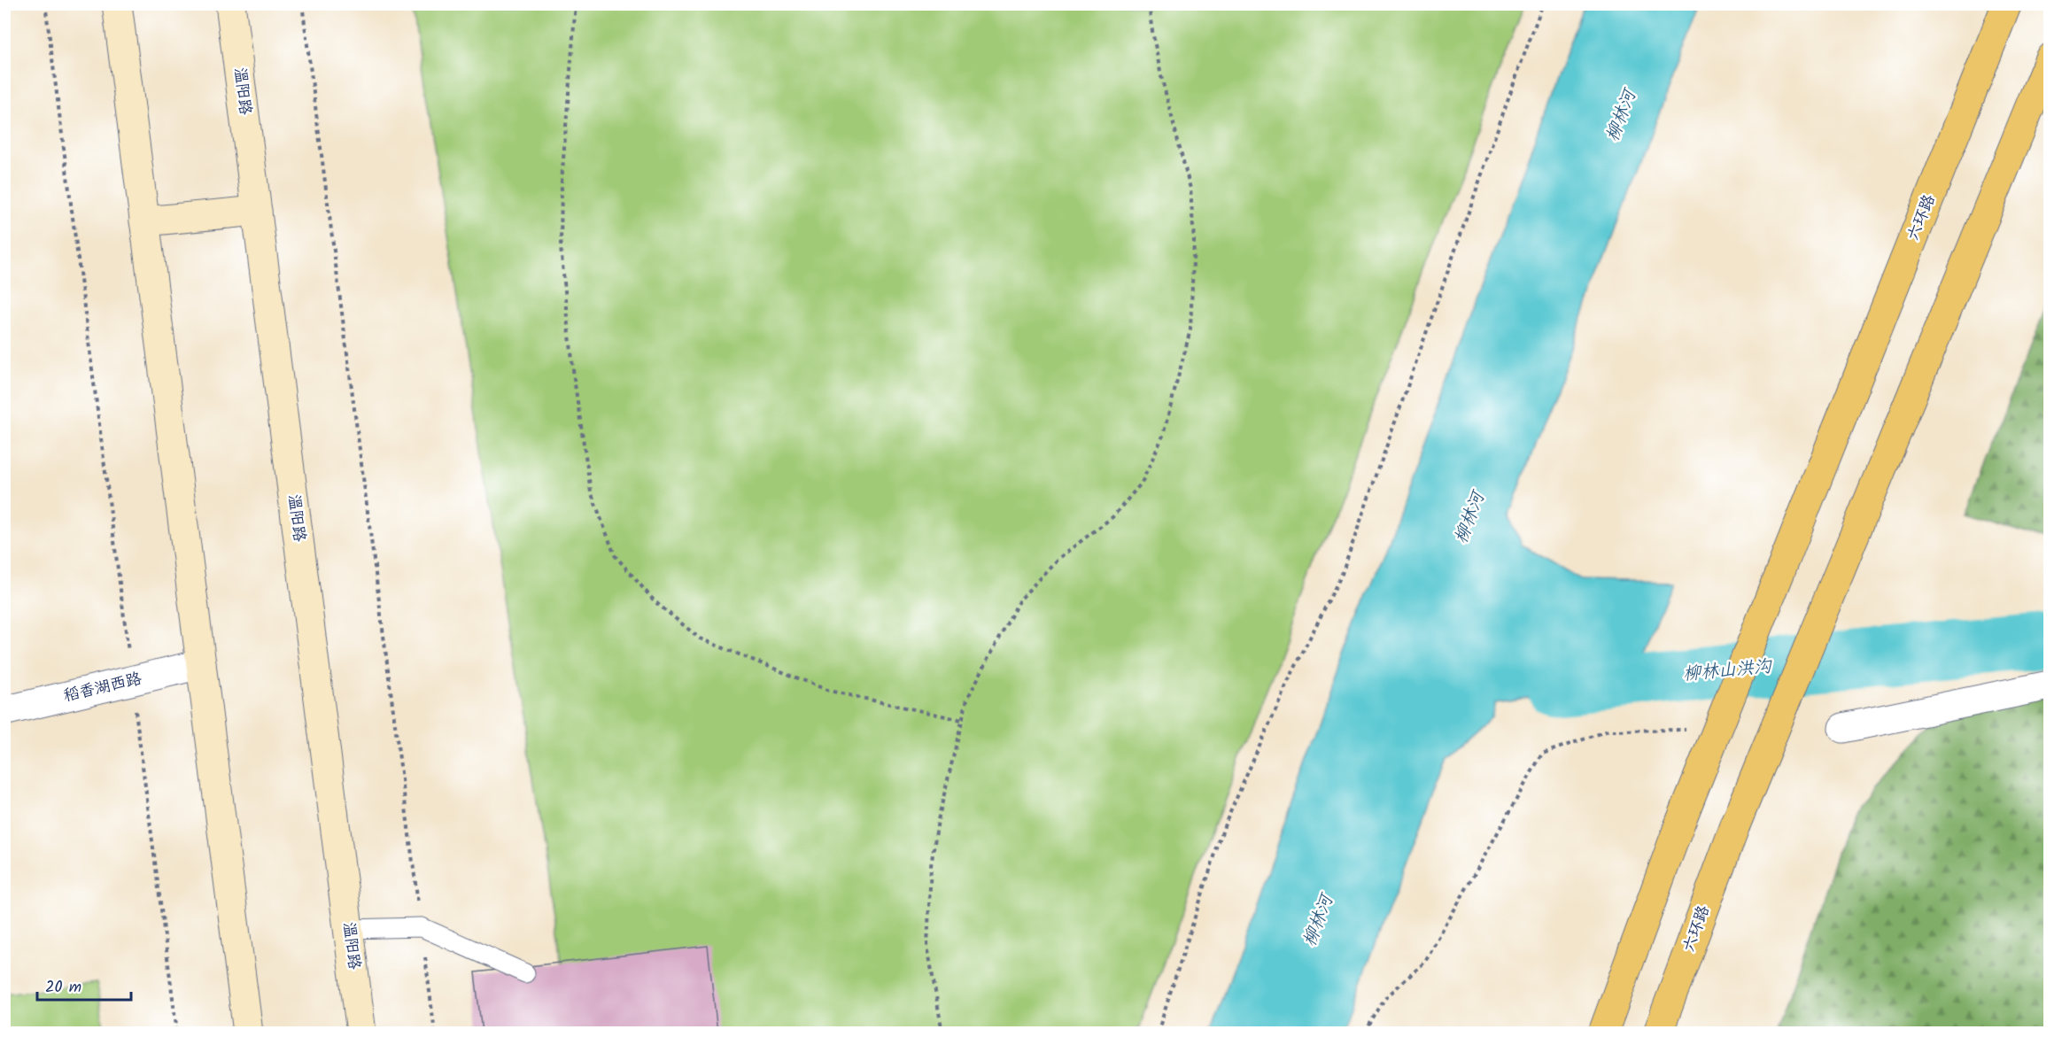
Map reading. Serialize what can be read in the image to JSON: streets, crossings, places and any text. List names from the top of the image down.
{
  "streets": {
    "highway": ["六环路"],
    "main road": ["温阳路"],
    "street": ["稻香湖西路"]
  },
  "water": ["柳林河", "柳林山洪沟"],
  "scale_bar": "20 m"
}
